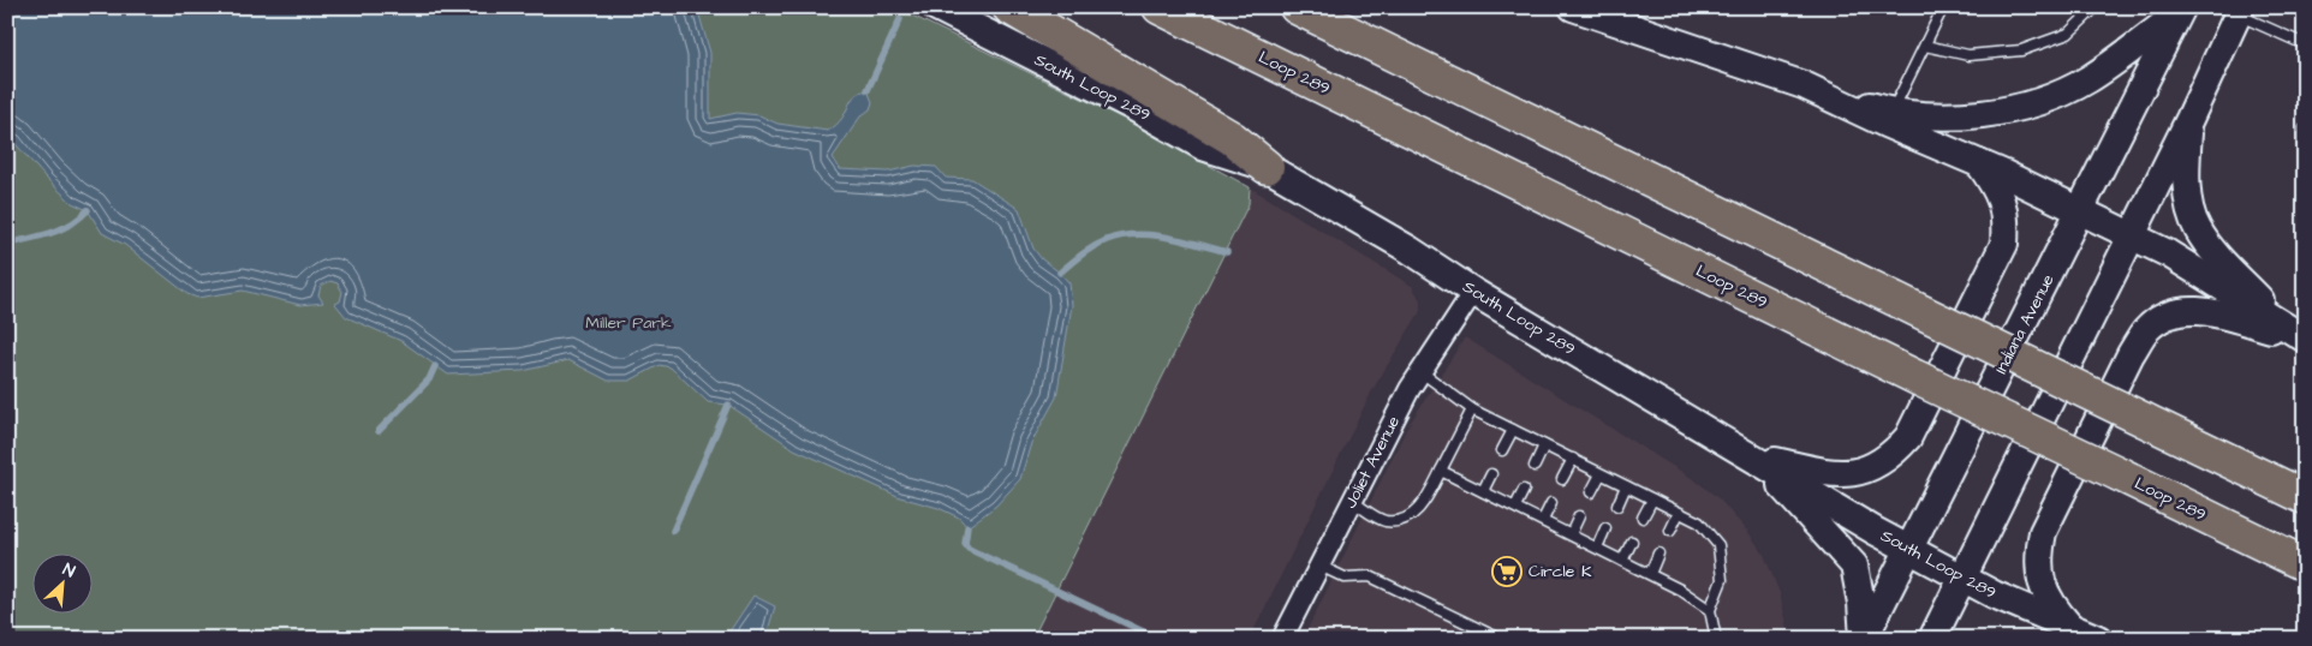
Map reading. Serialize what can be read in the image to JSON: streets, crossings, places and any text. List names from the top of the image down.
{
  "streets": {
    "highway": ["Loop 289"],
    "main road": ["South Loop 289", "Indiana Avenue"],
    "street": ["Joliet Avenue"]
  },
  "crossings": [
    ["South Loop 289", "Indiana Avenue"],
    ["South Loop 289", "Joliet Avenue"]
  ],
  "parks": ["Miller Park"],
  "places": {
    "supermarket": ["Circle K"]
  },
  "north": "top right"
}
